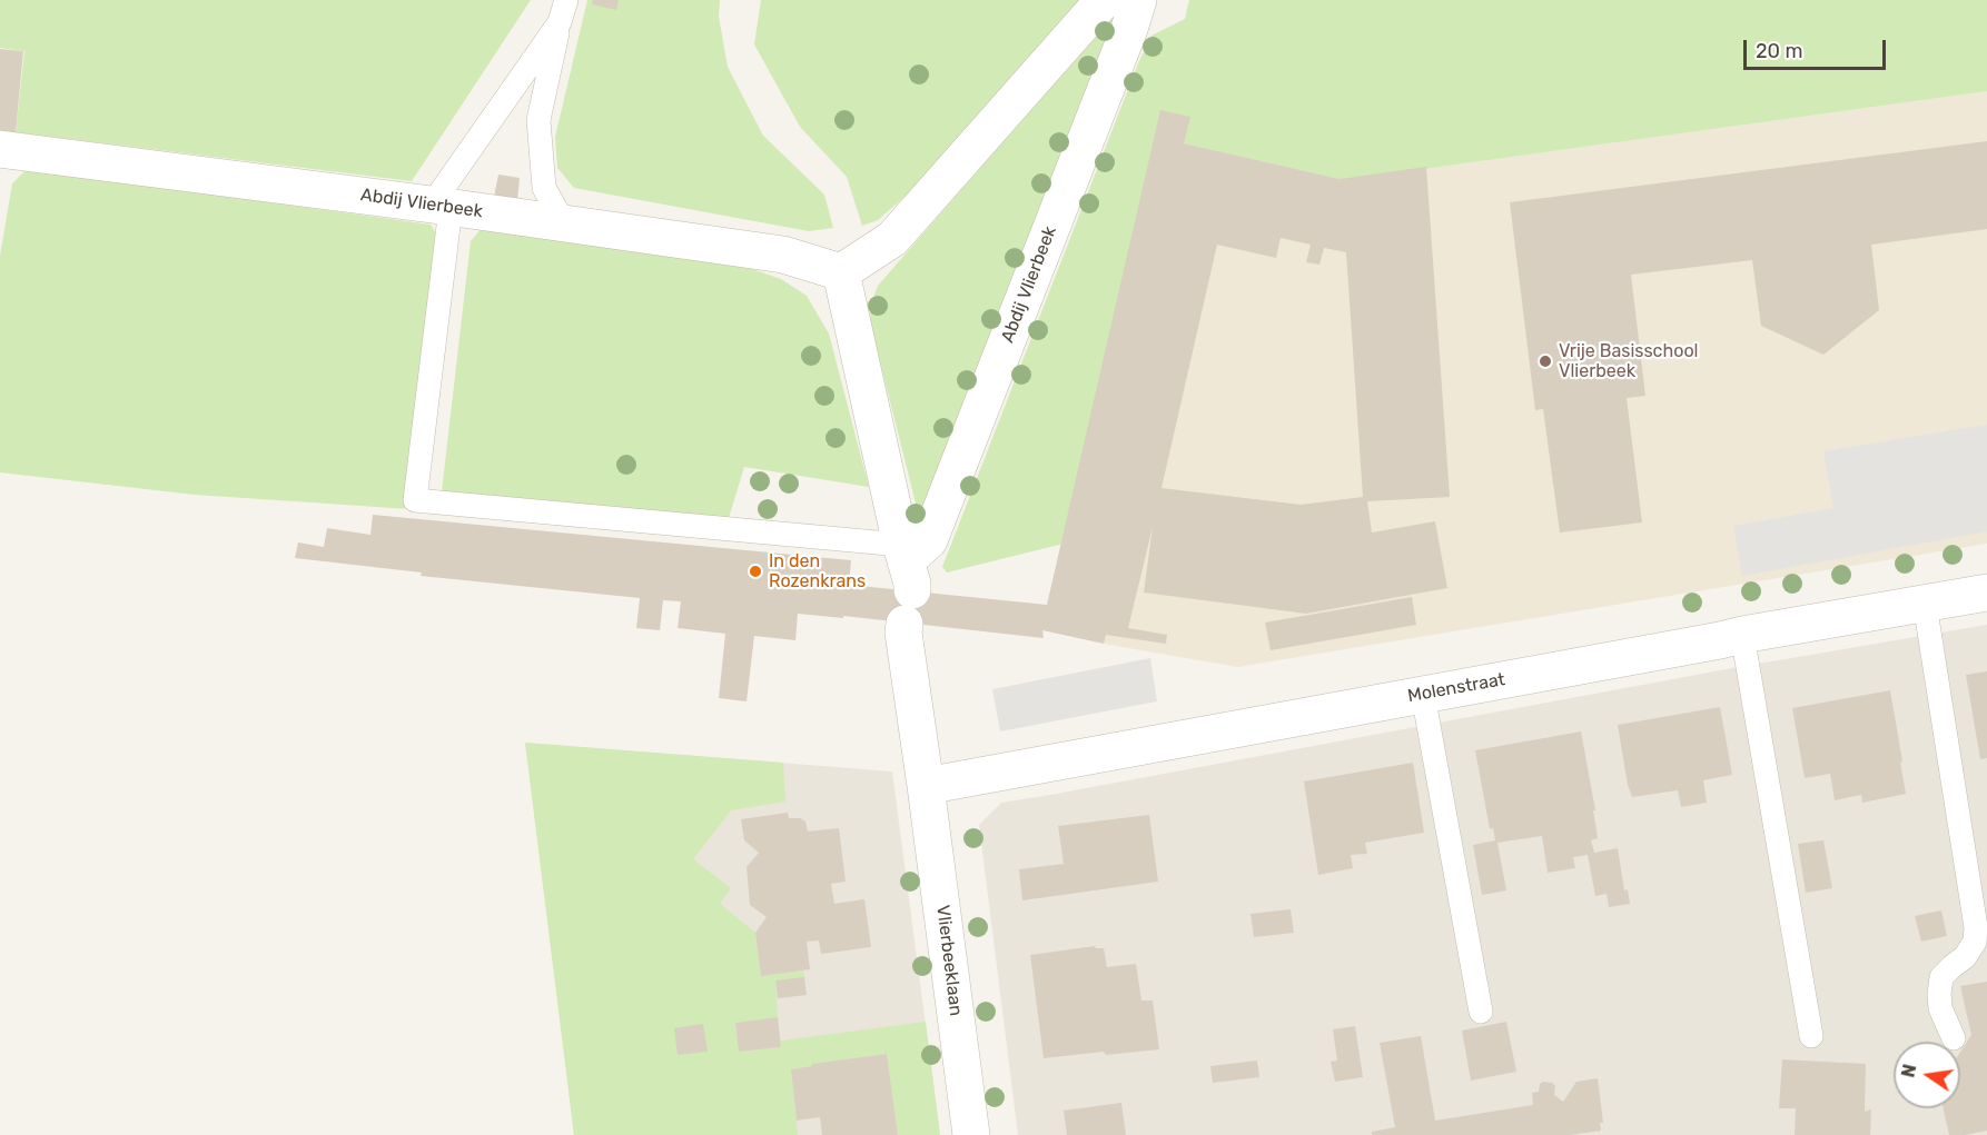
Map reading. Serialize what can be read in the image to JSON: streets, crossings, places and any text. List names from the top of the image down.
{
  "streets": {
    "street": ["Abdij Vlierbeek", "Molenstraat", "Vlierbeeklaan"]
  },
  "crossings": [
    ["Molenstraat", "Vlierbeeklaan"]
  ],
  "places": ["Vrije Basisschool Vlierbeek", "In den Rozenkrans"],
  "scale_bar": "20 m",
  "north": "left"
}
